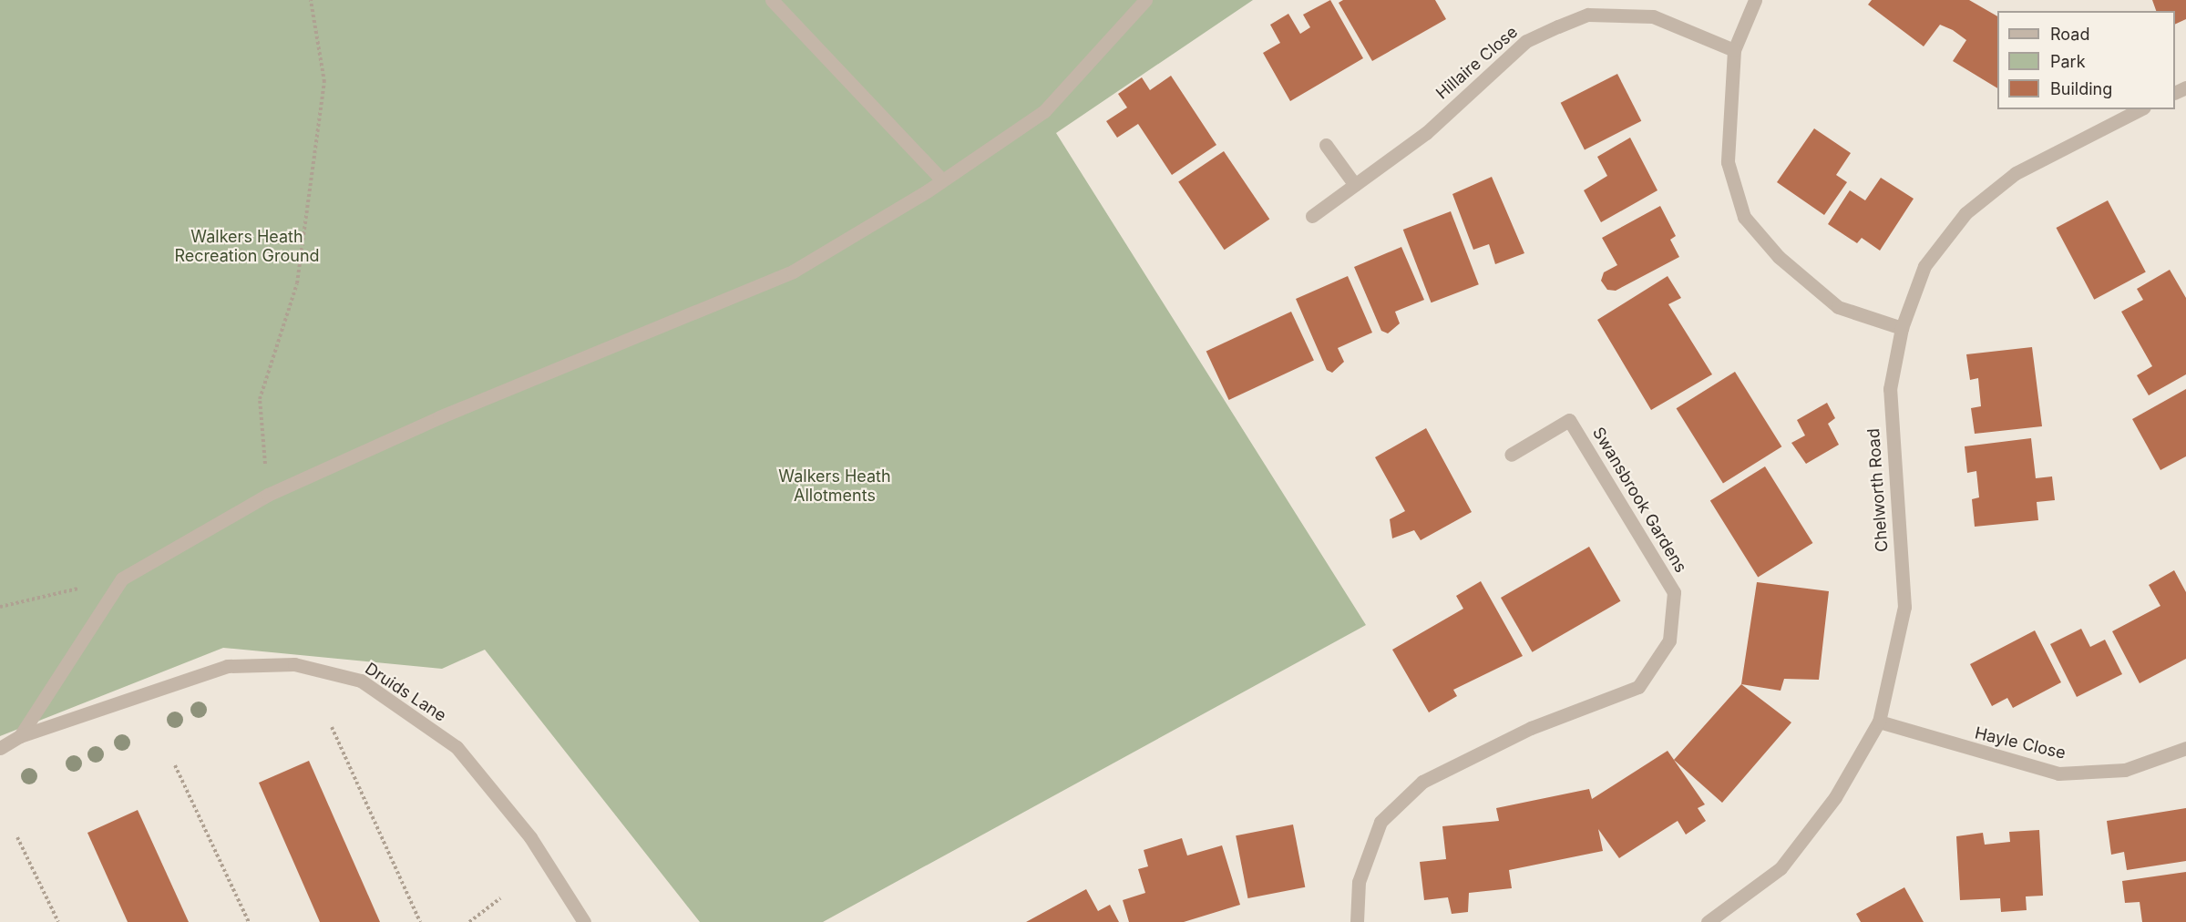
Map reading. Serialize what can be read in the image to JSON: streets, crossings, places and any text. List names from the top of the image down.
{
  "streets": {
    "street": [
      "Hillaire Close",
      "Chelworth Road",
      "Swansbrook Gardens",
      "Druids Lane",
      "Hayle Close"
    ]
  },
  "crossings": [
    ["Chelworth Road", "Hayle Close"]
  ],
  "parks": ["Walkers Heath Recreation Ground", "Walkers Heath Allotments"],
  "legend": ["Road", "Park", "Building"]
}
